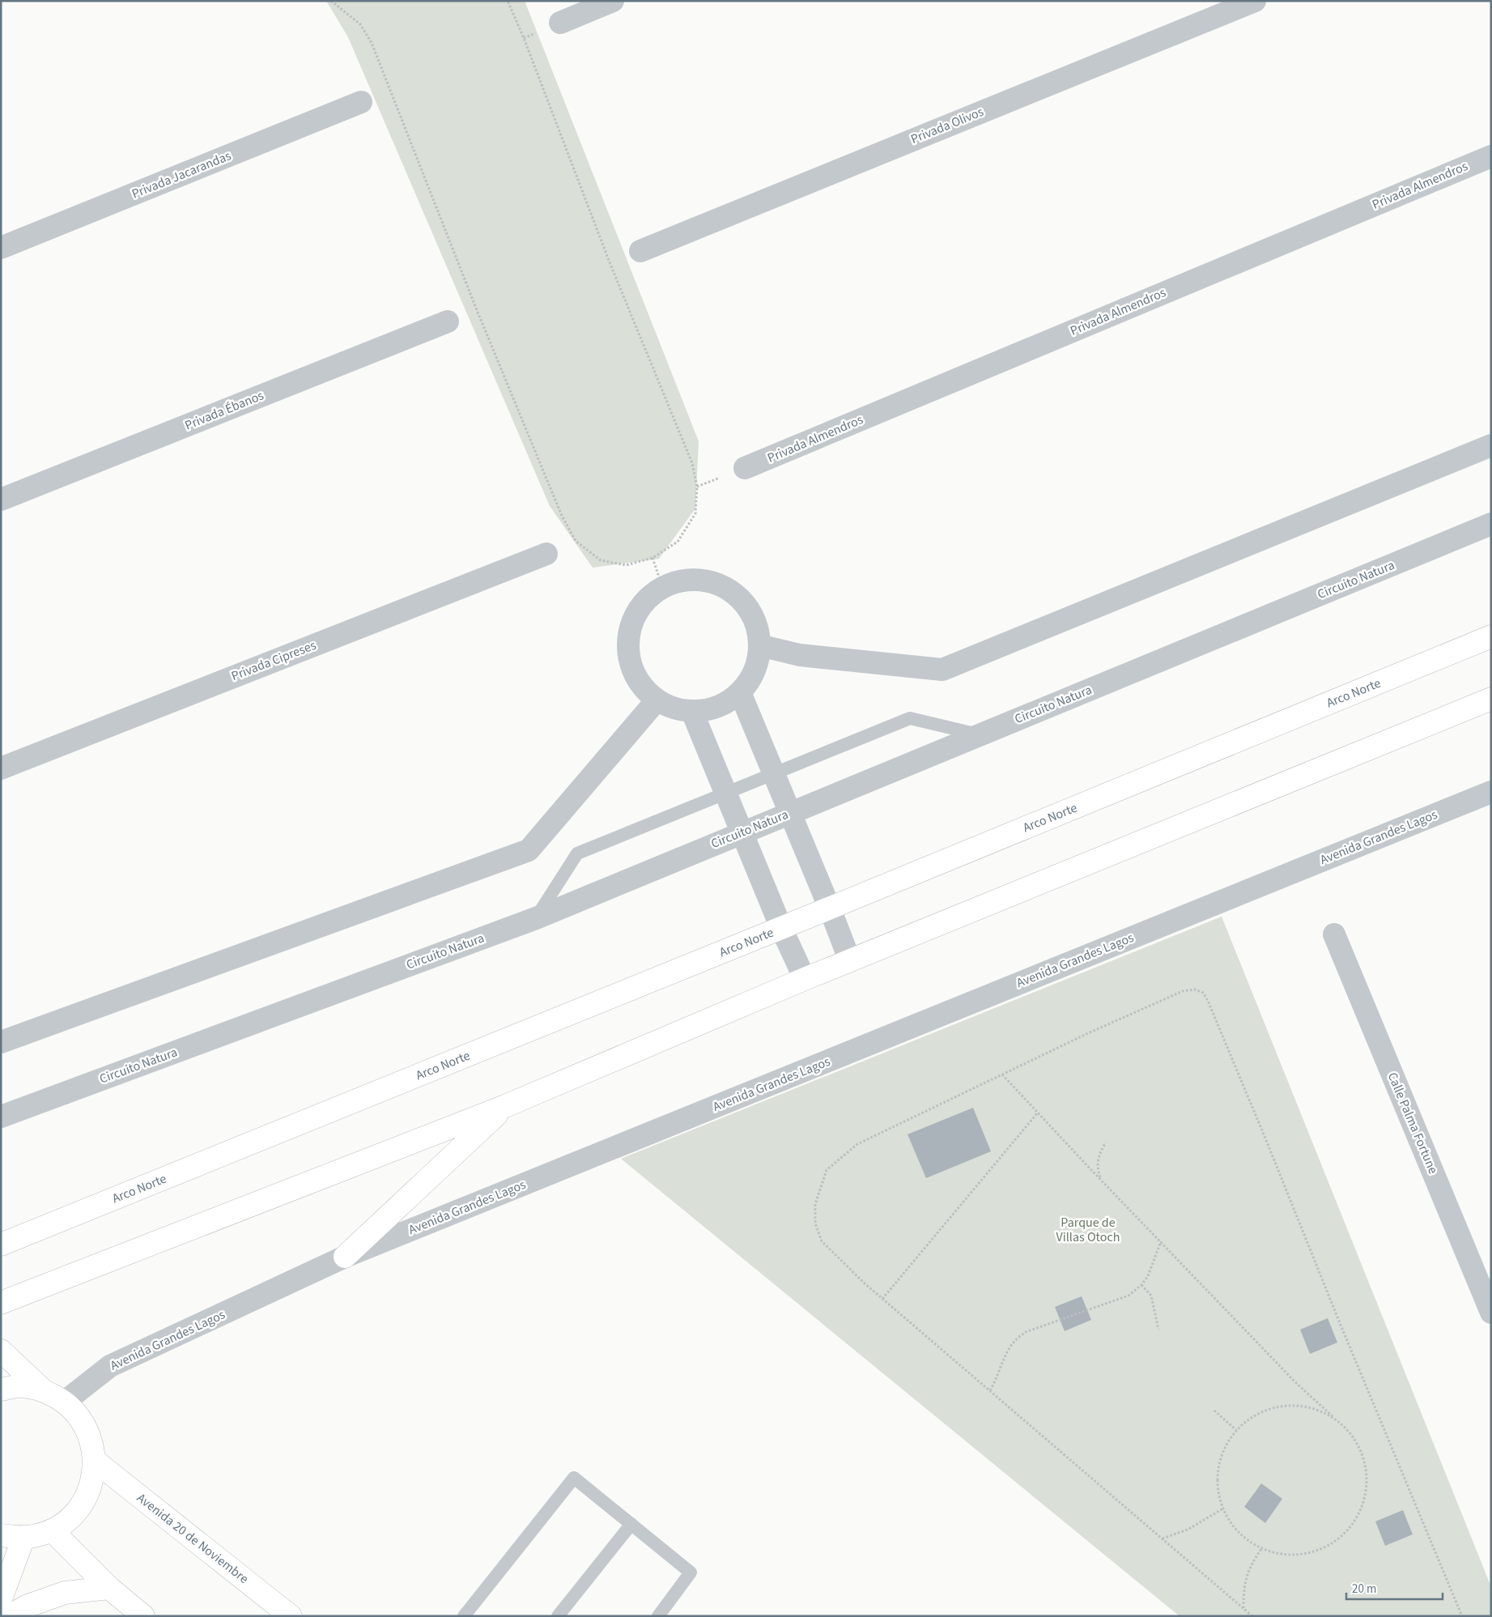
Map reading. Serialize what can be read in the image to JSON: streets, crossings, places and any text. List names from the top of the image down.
{
  "streets": {
    "main road": ["Arco Norte", "Avenida 20 de Noviembre"],
    "street": [
      "Privada Olivos",
      "Privada Jacarandas",
      "Privada Almendros",
      "Privada Ébanos",
      "Circuito Natura",
      "Privada Cipreses",
      "Avenida Grandes Lagos",
      "Calle Palma Fortune"
    ]
  },
  "parks": ["Parque de Villas Otoch"],
  "scale_bar": "20 m"
}
